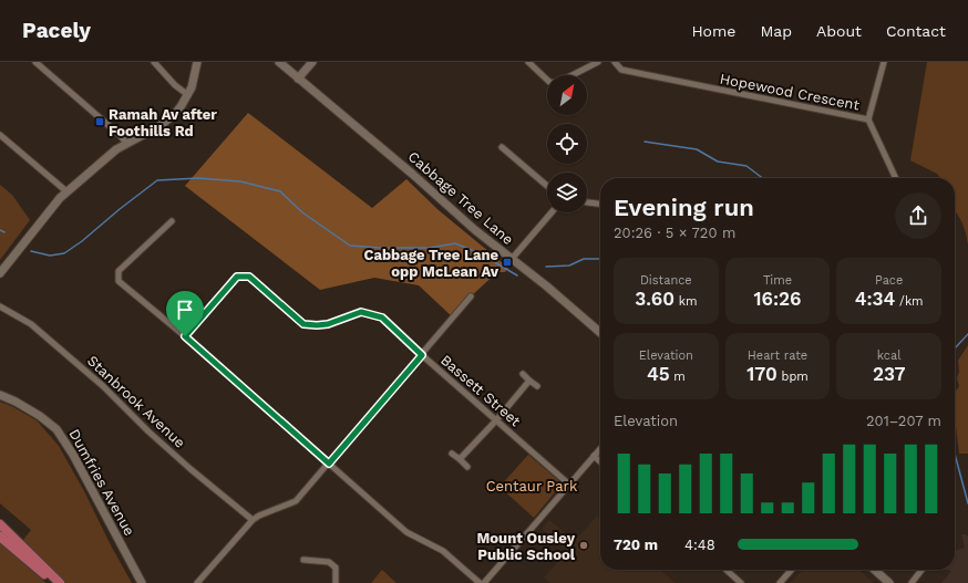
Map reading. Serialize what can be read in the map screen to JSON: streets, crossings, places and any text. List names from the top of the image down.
{
  "streets": {
    "street": [
      "Hopewood Crescent",
      "Cabbage Tree Lane",
      "Bassett Street",
      "Stanbrook Avenue",
      "Dumfries Avenue"
    ]
  },
  "parks": ["Centaur Park"],
  "places": {
    "transit": ["Ramah Av after Foothills Rd", "Cabbage Tree Lane opp McLean Av"],
    "other": ["Mount Ousley Public School"]
  },
  "north": "top right",
  "page": {
    "header": "Pacely",
    "nav": [
      "Home",
      "Map",
      "About",
      "Contact"
    ],
    "heading": ["Evening run", "20:26 · 5 × 720 m"],
    "stats": [
      ["Distance", "3.60 km"],
      ["Time", "16:26"],
      ["Pace", "4:34 /km"],
      ["Elevation", "45 m"],
      ["Heart rate", "170 bpm"],
      ["kcal", "237"]
    ],
    "chart": ["Elevation", "201–207 m"],
    "list": [
      {
        "name": "720 m",
        "note": "4:48"
      }
    ]
  }
}
